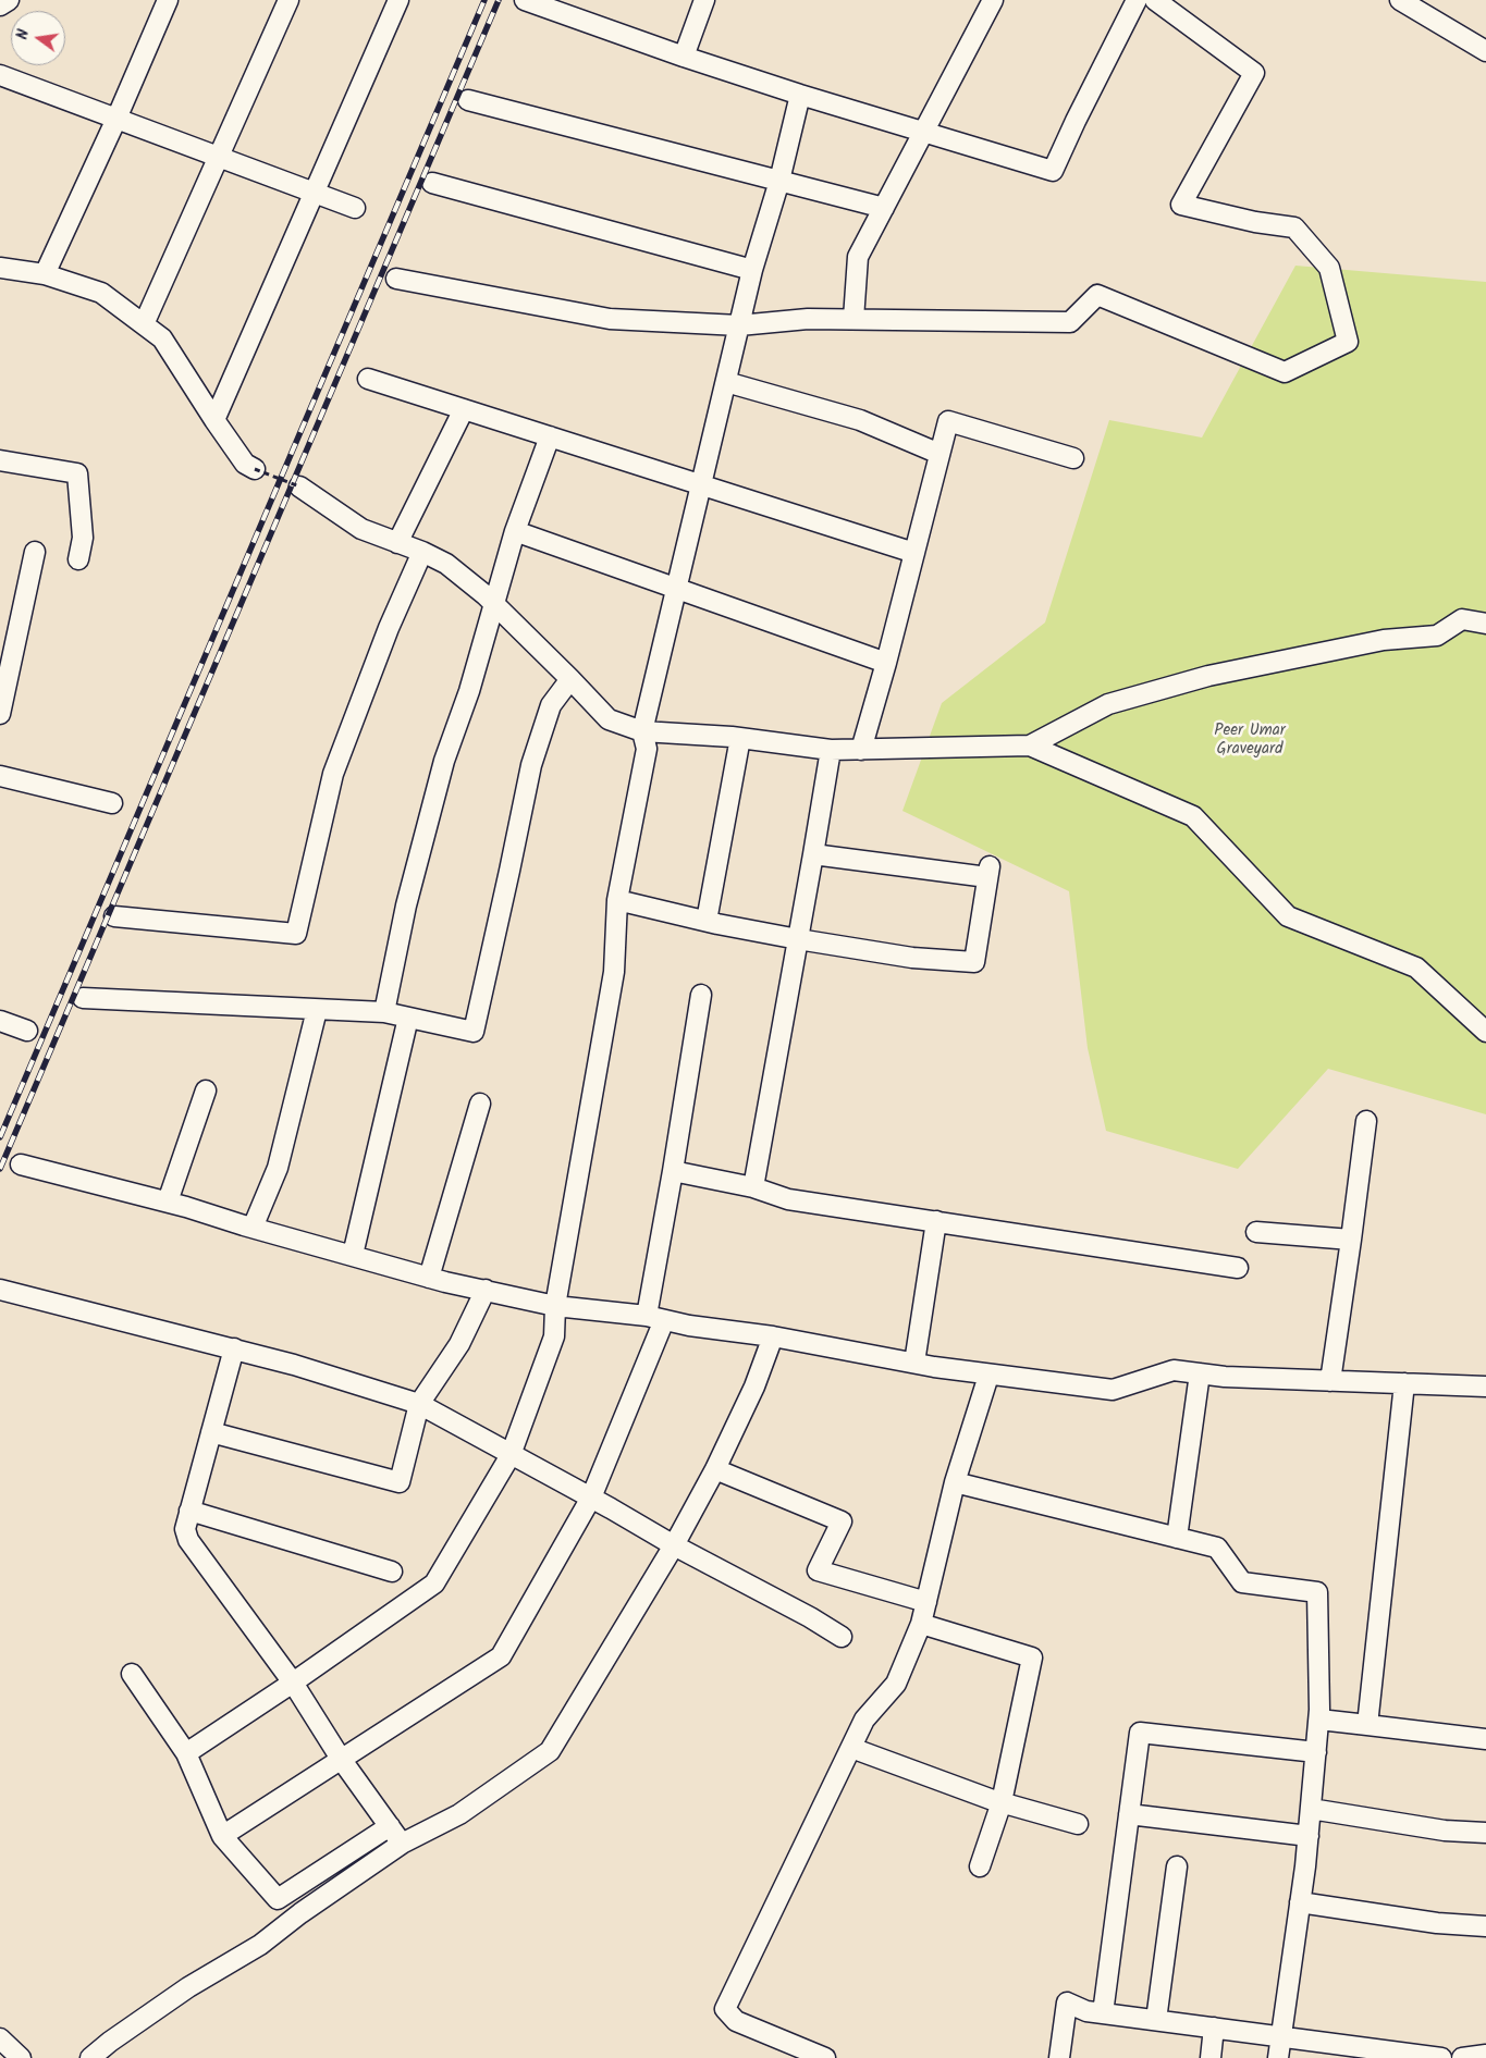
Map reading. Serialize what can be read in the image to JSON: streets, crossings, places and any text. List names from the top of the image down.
{
  "parks": ["Peer Umar Graveyard"],
  "north": "left"
}
